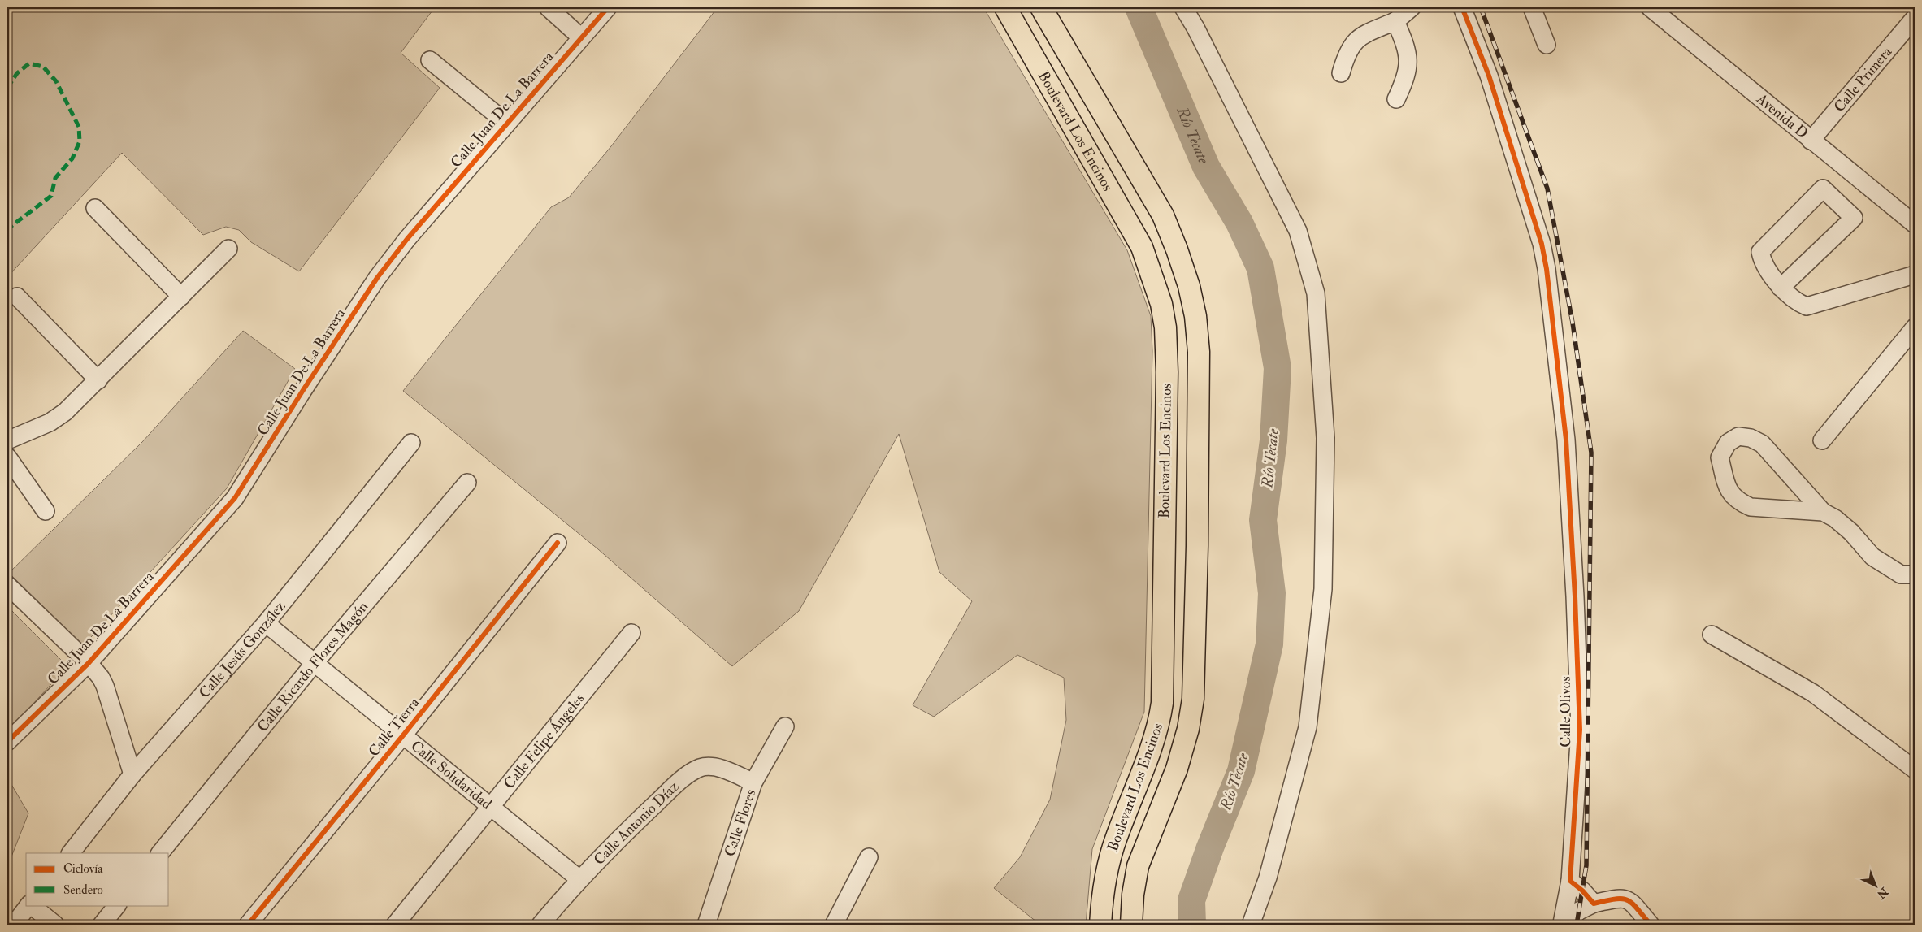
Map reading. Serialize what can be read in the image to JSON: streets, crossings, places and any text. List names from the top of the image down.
{
  "streets": {
    "main road": ["Boulevard Los Encinos"],
    "street": [
      "Calle Primera",
      "Calle Juan De La Barrera",
      "Avenida D",
      "Calle Jesús González",
      "Calle Ricardo Flores Magón",
      "Calle Olivos",
      "Calle Tierra",
      "Calle Felipe Ángeles",
      "Calle Solidaridad",
      "Calle Antonio Díaz",
      "Calle Flores"
    ]
  },
  "crossings": [
    ["Calle Primera", "Avenida D"],
    ["Calle Juan De La Barrera", "Calle Jesús González"],
    ["Calle Jesús González", "Calle Solidaridad"],
    ["Calle Ricardo Flores Magón", "Calle Solidaridad"],
    ["Calle Tierra", "Calle Solidaridad"],
    ["Calle Felipe Ángeles", "Calle Solidaridad"],
    ["Calle Solidaridad", "Calle Antonio Díaz"],
    ["Calle Antonio Díaz", "Calle Flores"]
  ],
  "water": ["Río Tecate"],
  "legend": ["Ciclovía", "Sendero"],
  "north": "bottom right"
}
